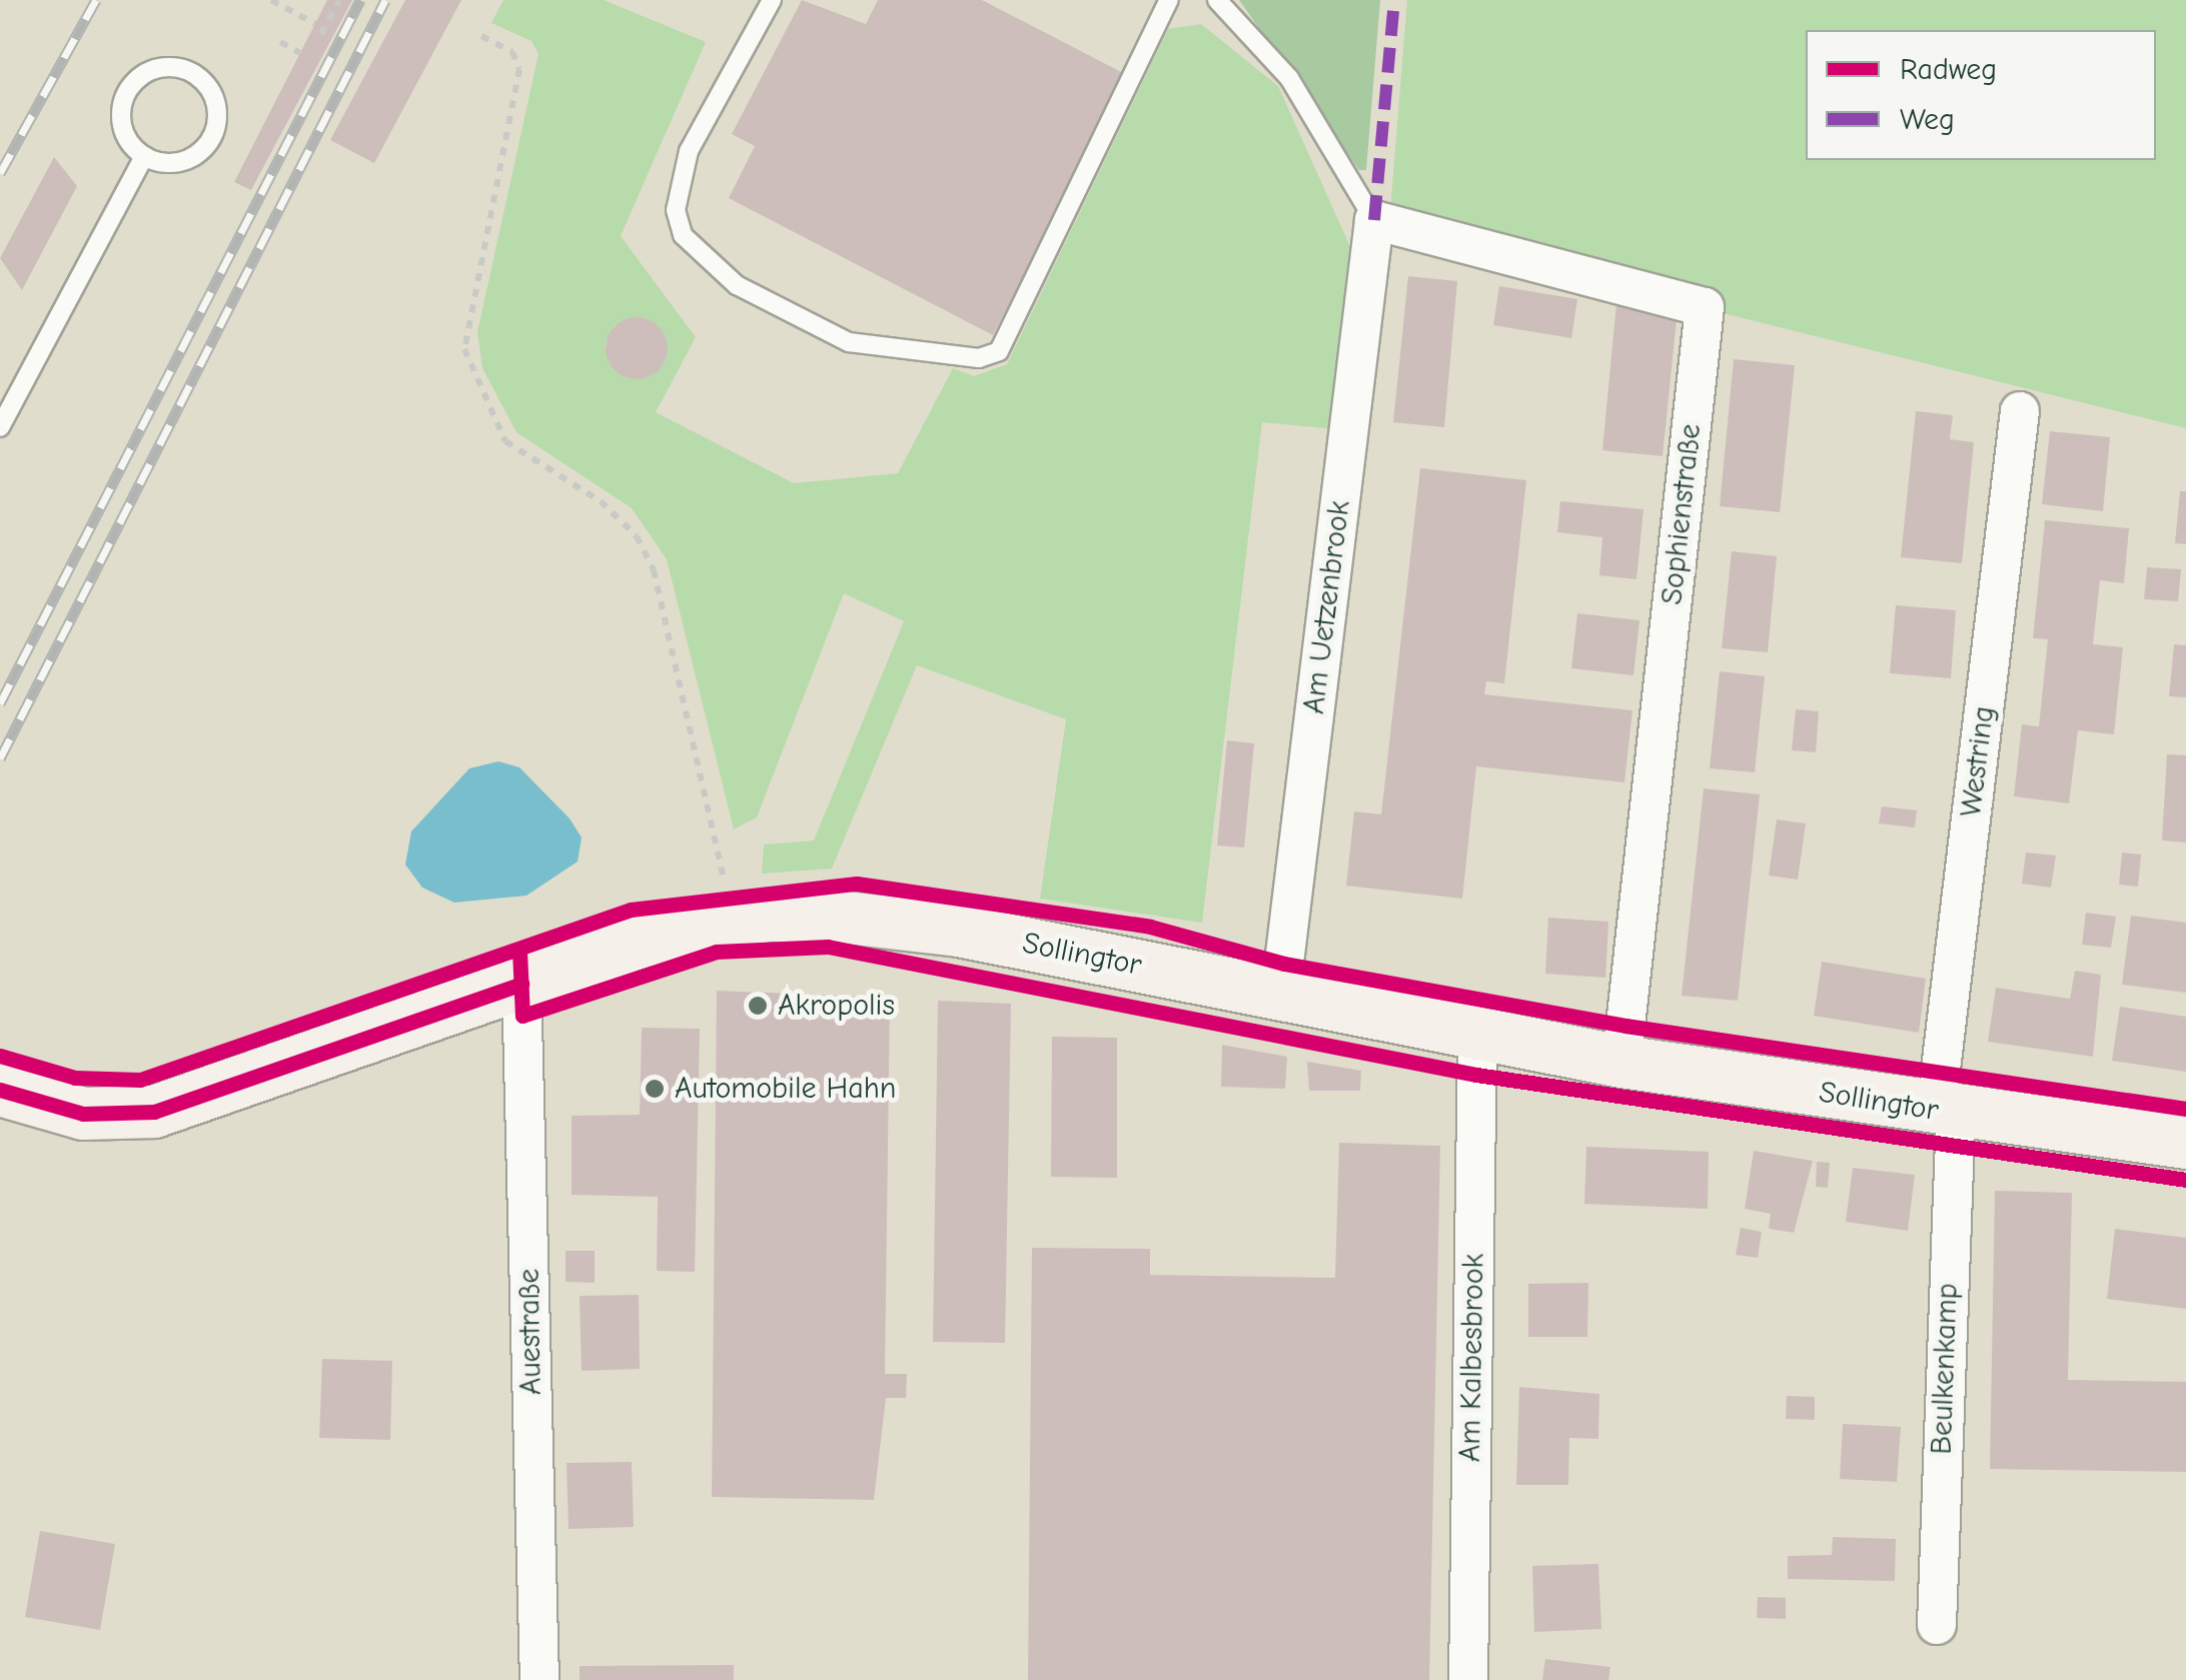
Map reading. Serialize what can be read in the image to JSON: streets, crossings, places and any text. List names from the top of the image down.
{
  "streets": {
    "main road": ["Sollingtor"],
    "street": [
      "Sophienstraße",
      "Am Uetzenbrook",
      "Westring",
      "Auestraße",
      "Am Kalbesbrook",
      "Beulkenkamp"
    ]
  },
  "crossings": [
    ["Sophienstraße", "Am Uetzenbrook"],
    ["Sophienstraße", "Sollingtor"],
    ["Am Uetzenbrook", "Sollingtor"],
    ["Westring", "Sollingtor"],
    ["Westring", "Beulkenkamp"],
    ["Sollingtor", "Auestraße"],
    ["Sollingtor", "Am Kalbesbrook"],
    ["Sollingtor", "Beulkenkamp"]
  ],
  "places": ["Akropolis", "Automobile Hahn"],
  "legend": ["Radweg", "Weg"]
}
